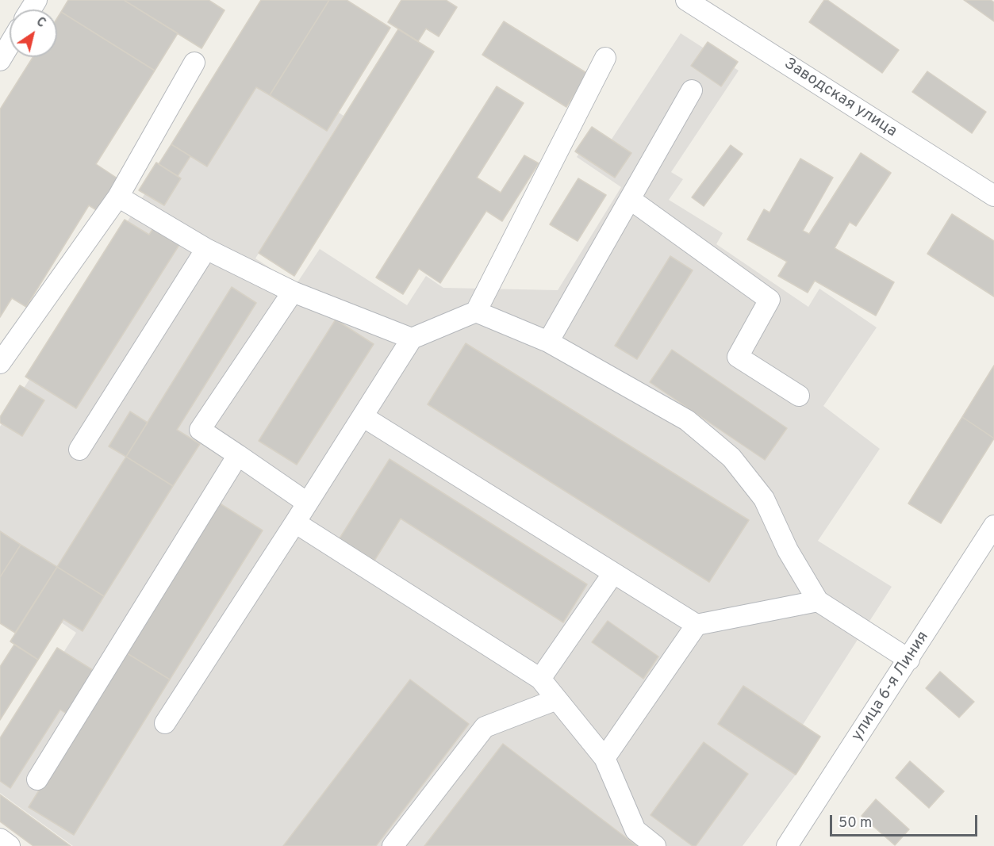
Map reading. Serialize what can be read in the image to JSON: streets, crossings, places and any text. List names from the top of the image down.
{
  "streets": {
    "street": ["Заводская улица", "улица 6-я Линия"]
  },
  "scale_bar": "50 m",
  "north": "top right"
}
